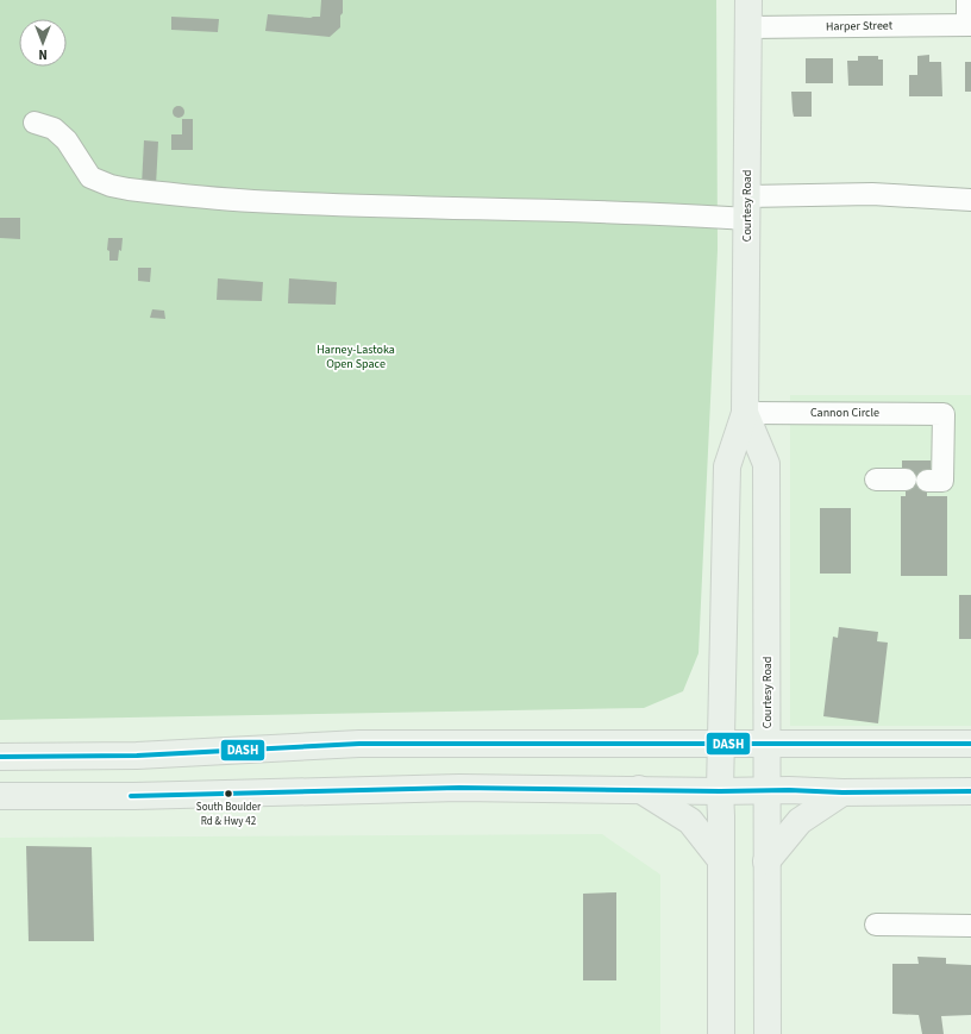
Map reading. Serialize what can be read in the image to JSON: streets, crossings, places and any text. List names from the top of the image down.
{
  "streets": {
    "main road": ["Courtesy Road"],
    "street": ["Harper Street", "Cannon Circle"]
  },
  "crossings": [
    ["Harper Street", "Courtesy Road"],
    ["Courtesy Road", "Cannon Circle"]
  ],
  "parks": ["Harney-Lastoka Open Space"],
  "places": ["South Boulder Rd & Hwy 42"],
  "lines": ["transit line DASH"],
  "north": "bottom"
}
